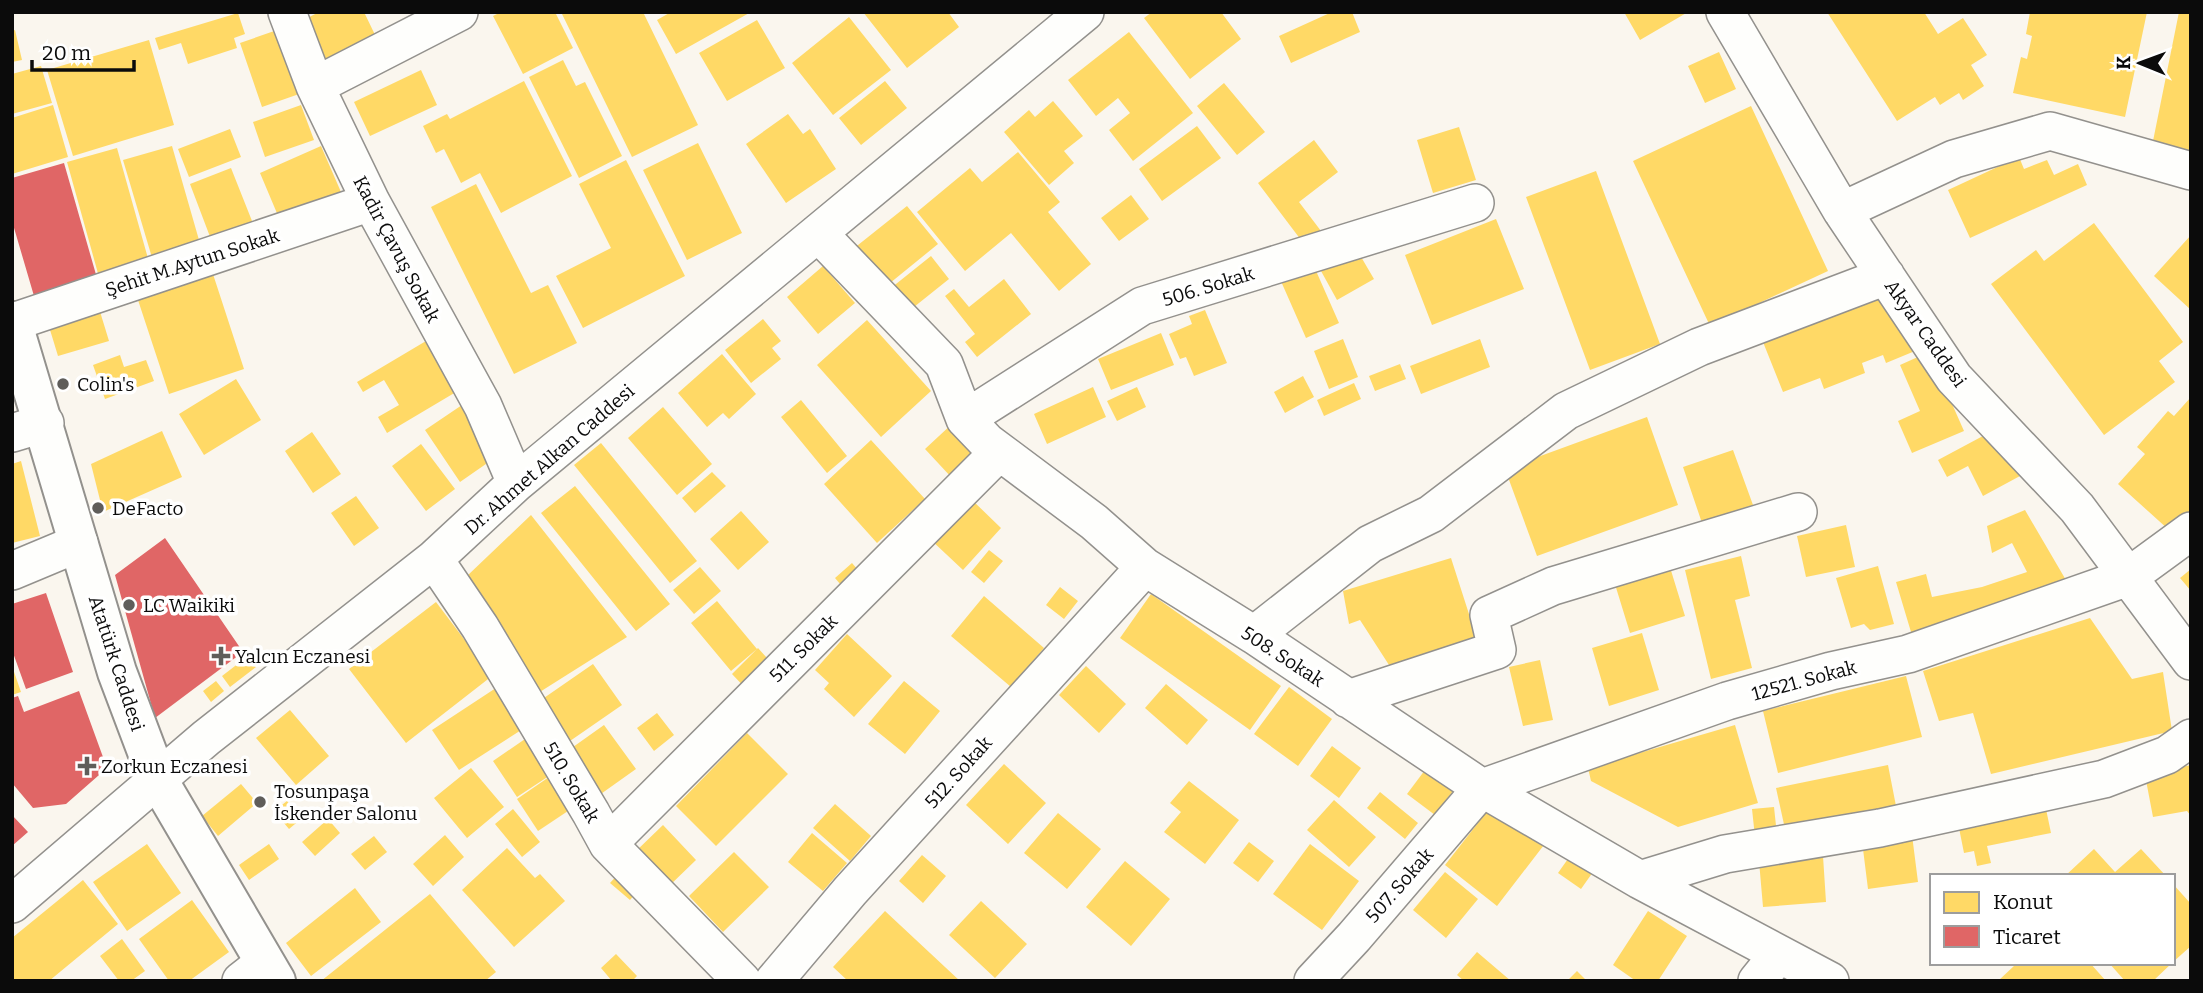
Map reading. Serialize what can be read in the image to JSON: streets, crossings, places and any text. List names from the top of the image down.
{
  "streets": {
    "street": [
      "Kadir Çavuş Sokak",
      "Şehit M.Aytun Sokak",
      "506. Sokak",
      "Akyar Caddesi",
      "Dr. Ahmet Alkan Caddesi",
      "511. Sokak",
      "508. Sokak",
      "Atatürk Caddesi",
      "12521. Sokak",
      "512. Sokak",
      "510. Sokak",
      "507. Sokak"
    ]
  },
  "crossings": [
    ["Kadir Çavuş Sokak", "Şehit M.Aytun Sokak"],
    ["Kadir Çavuş Sokak", "Dr. Ahmet Alkan Caddesi"],
    ["Şehit M.Aytun Sokak", "Atatürk Caddesi"],
    ["506. Sokak", "508. Sokak"],
    ["Akyar Caddesi", "12521. Sokak"],
    ["Dr. Ahmet Alkan Caddesi", "508. Sokak"],
    ["Dr. Ahmet Alkan Caddesi", "Atatürk Caddesi"],
    ["Dr. Ahmet Alkan Caddesi", "510. Sokak"],
    ["511. Sokak", "508. Sokak"],
    ["511. Sokak", "510. Sokak"],
    ["508. Sokak", "12521. Sokak"],
    ["508. Sokak", "512. Sokak"],
    ["508. Sokak", "507. Sokak"],
    ["12521. Sokak", "507. Sokak"]
  ],
  "places": {
    "other": [
      "Colin's",
      "DeFacto",
      "LC Waikiki",
      "Tosunpaşa İskender Salonu"
    ],
    "health": ["Yalcın Eczanesi", "Zorkun Eczanesi"]
  },
  "legend": ["Konut", "Ticaret"],
  "scale_bar": "20 m",
  "north": "left"
}
